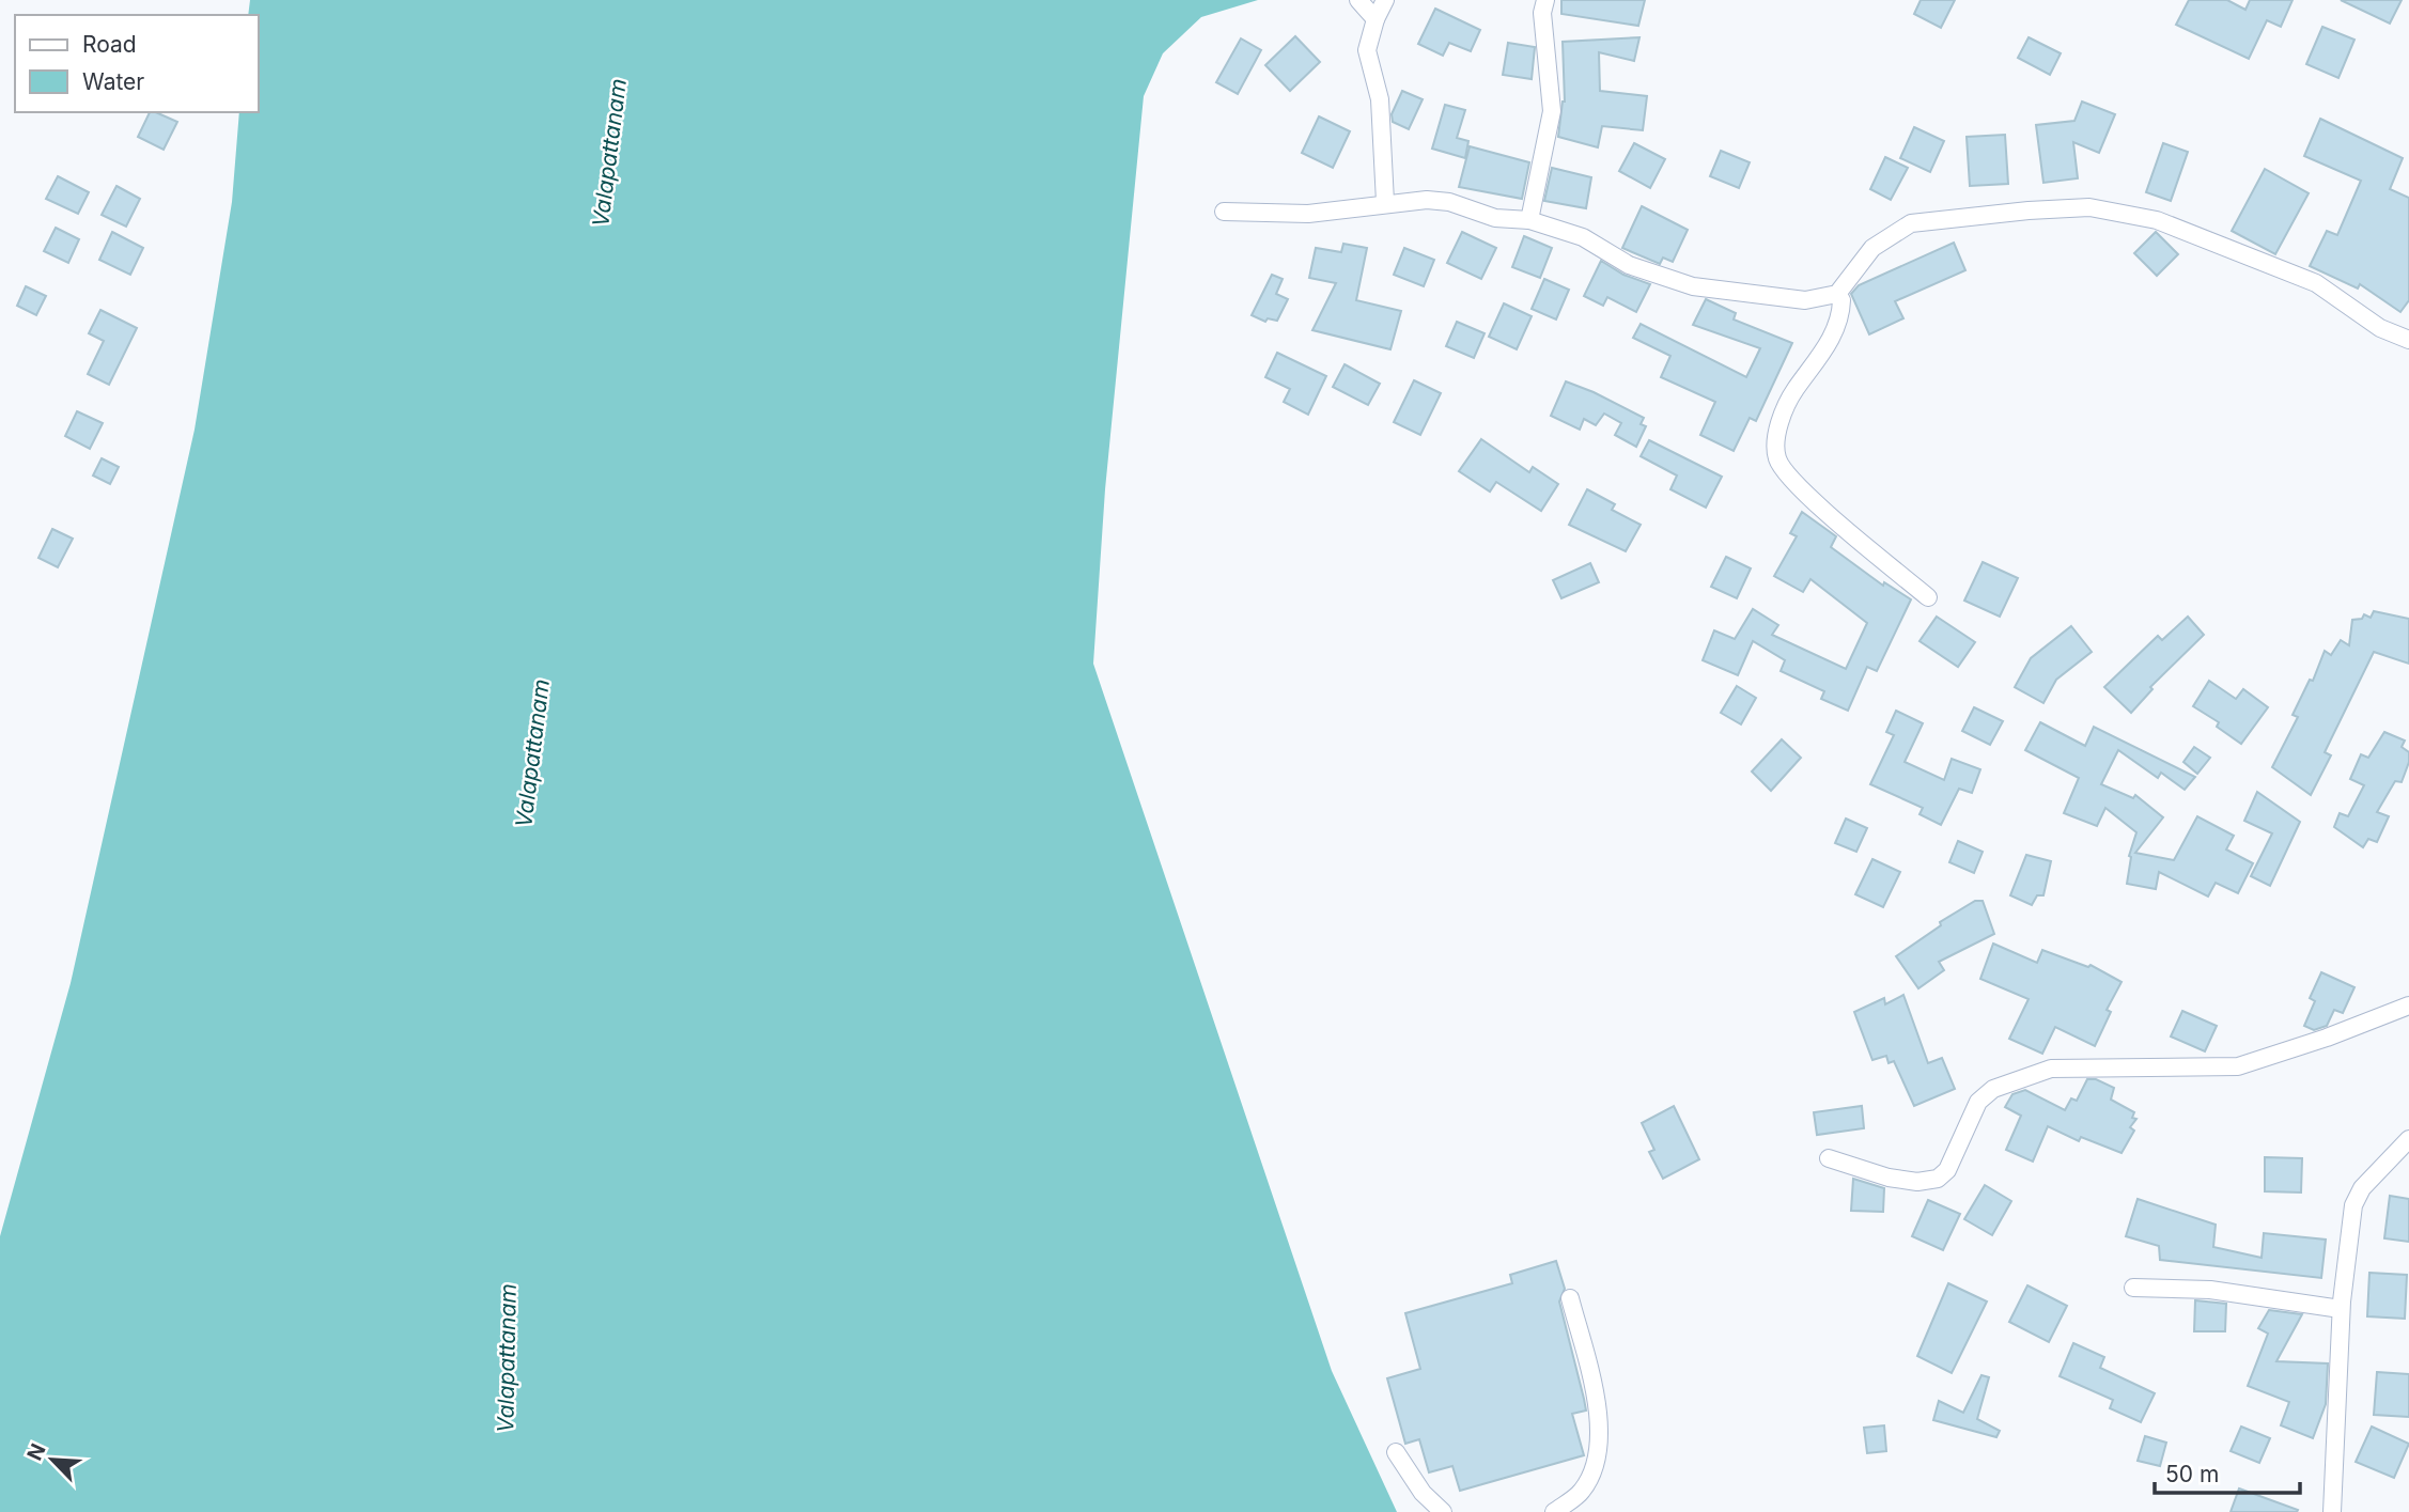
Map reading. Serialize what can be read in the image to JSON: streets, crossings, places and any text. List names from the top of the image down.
{
  "water": ["Valapattanam"],
  "legend": ["Road", "Water"],
  "scale_bar": "50 m",
  "north": "top left"
}
